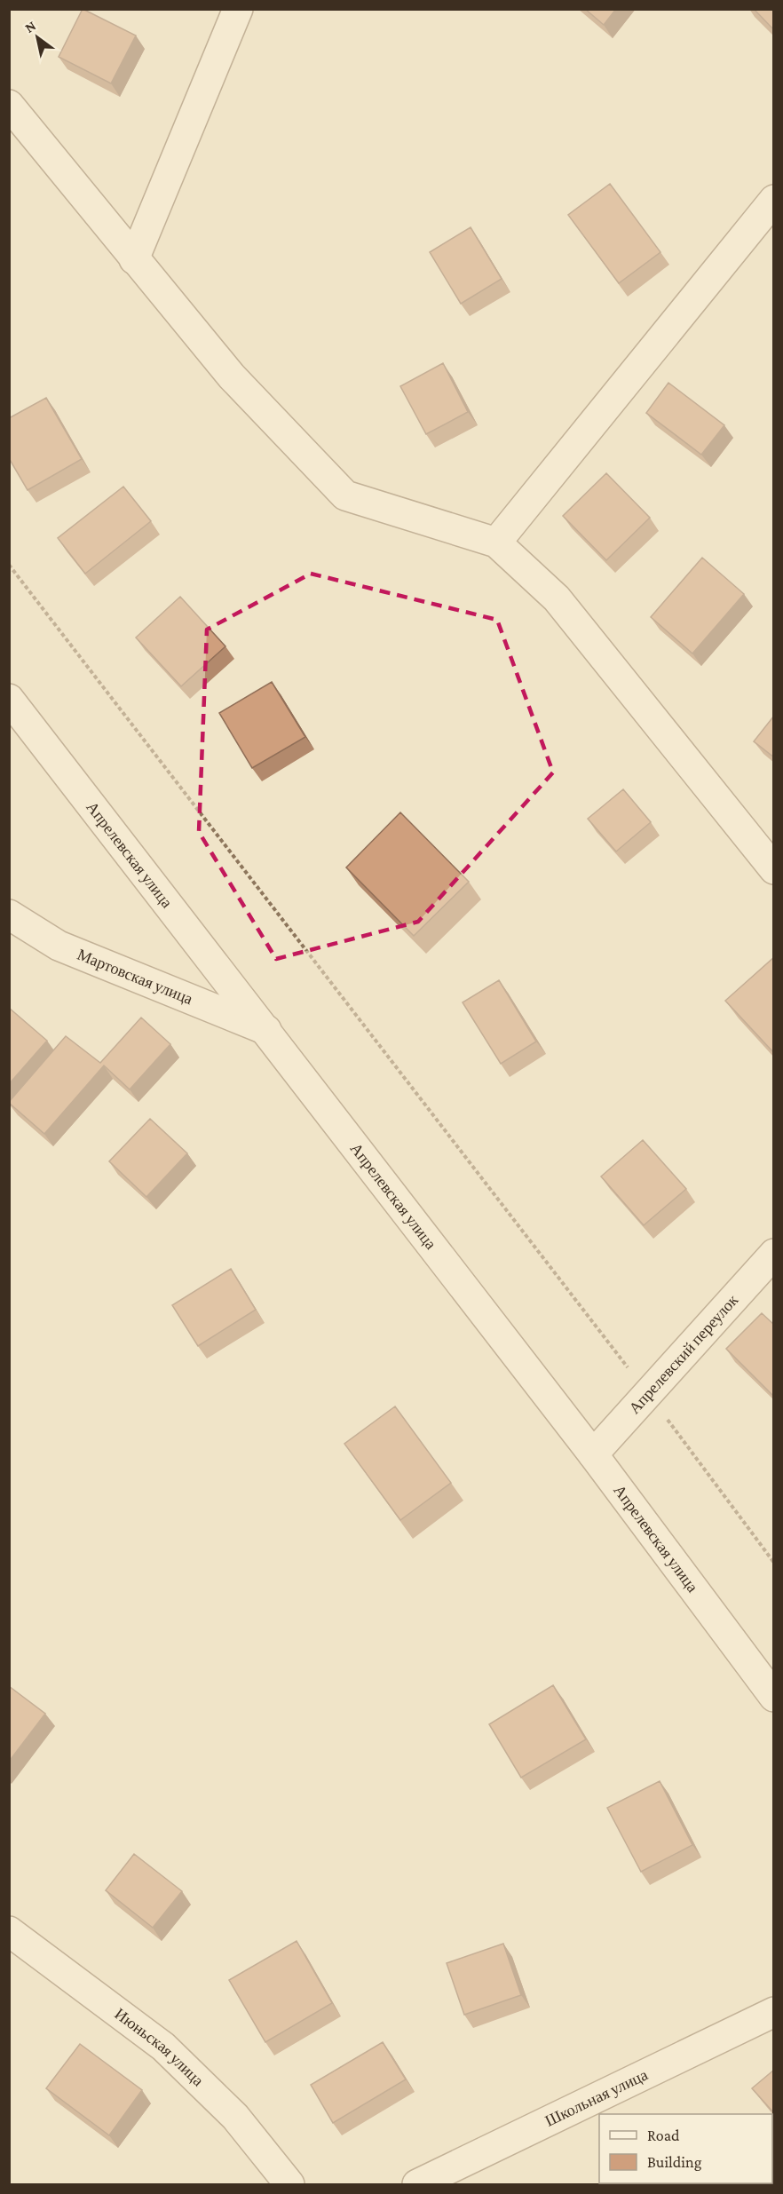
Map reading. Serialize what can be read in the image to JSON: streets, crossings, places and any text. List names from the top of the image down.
{
  "streets": {
    "street": [
      "Апрелевская улица",
      "Мартовская улица",
      "Апрелевский переулок",
      "Июньская улица",
      "Школьная улица"
    ]
  },
  "crossings": [
    ["Апрелевская улица", "Мартовская улица"],
    ["Апрелевская улица", "Апрелевский переулок"]
  ],
  "legend": ["Road", "Building"],
  "north": "top left"
}
